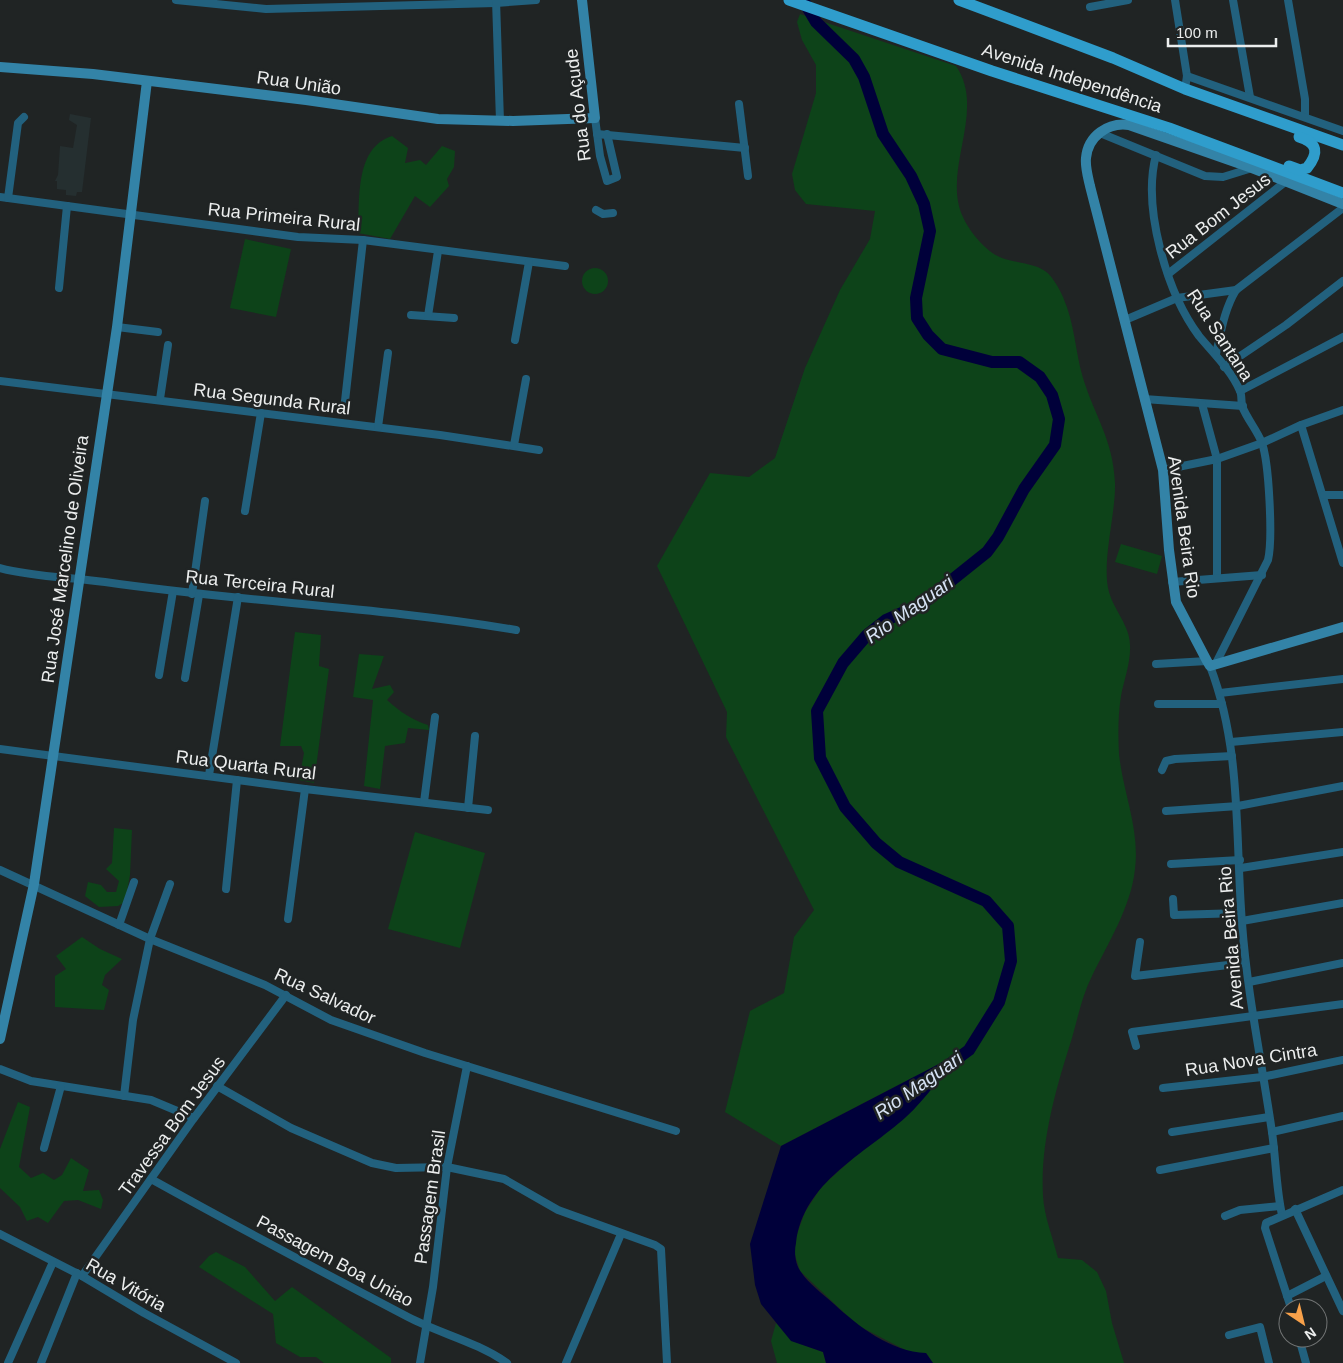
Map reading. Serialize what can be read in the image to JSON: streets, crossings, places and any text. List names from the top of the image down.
{
  "streets": {
    "main road": ["Avenida Independência"],
    "street": [
      "Rua União",
      "Rua do Açude",
      "Rua Bom Jesus",
      "Rua Primeira Rural",
      "Rua Santana",
      "Rua Segunda Rural",
      "Avenida Beira Rio",
      "Rua José Marcelino de Oliveira",
      "Rua Terceira Rural",
      "Rua Quarta Rural",
      "Rua Salvador",
      "Rua Nova Cintra",
      "Travessa Bom Jesus",
      "Passagem Brasil",
      "Passagem Boa Uniao",
      "Rua Vitória"
    ]
  },
  "crossings": [
    ["Rua União", "Rua do Açude"],
    ["Rua União", "Rua José Marcelino de Oliveira"],
    ["Rua Bom Jesus", "Rua Santana"],
    ["Rua Primeira Rural", "Rua José Marcelino de Oliveira"],
    ["Rua Santana", "Avenida Beira Rio"],
    ["Rua Segunda Rural", "Rua José Marcelino de Oliveira"],
    ["Avenida Beira Rio", "Rua Nova Cintra"],
    ["Rua José Marcelino de Oliveira", "Rua Terceira Rural"],
    ["Rua José Marcelino de Oliveira", "Rua Quarta Rural"],
    ["Rua José Marcelino de Oliveira", "Rua Salvador"],
    ["Rua Salvador", "Travessa Bom Jesus"],
    ["Rua Salvador", "Passagem Brasil"],
    ["Travessa Bom Jesus", "Passagem Boa Uniao"],
    ["Travessa Bom Jesus", "Rua Vitória"],
    ["Passagem Brasil", "Passagem Boa Uniao"]
  ],
  "water": ["Rio Maguari"],
  "scale_bar": "100 m",
  "north": "bottom right"
}
